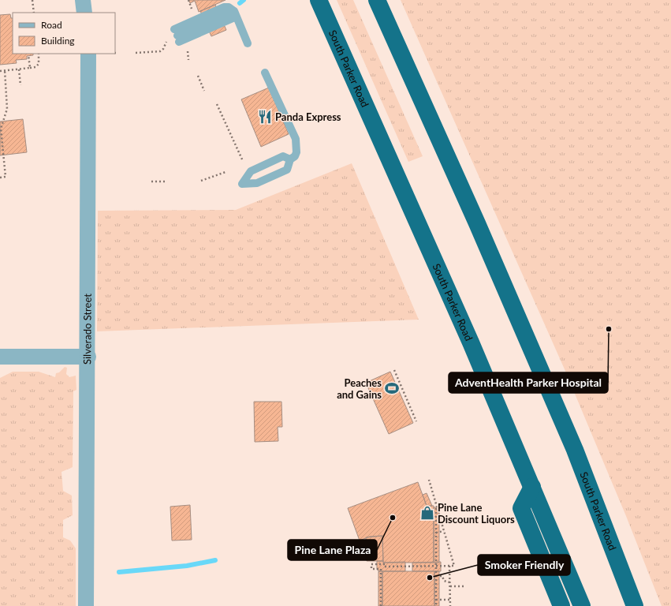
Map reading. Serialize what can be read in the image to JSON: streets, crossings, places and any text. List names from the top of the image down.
{
  "streets": {
    "highway": ["South Parker Road"],
    "street": ["Silverado Street"]
  },
  "places": {
    "restaurant": ["Panda Express"],
    "other": ["AdventHealth Parker Hospital", "Pine Lane Plaza", "Smoker Friendly"],
    "sports": ["Peaches and Gains"],
    "shop": ["Pine Lane Discount Liquors"]
  },
  "legend": ["Road", "Building"]
}
